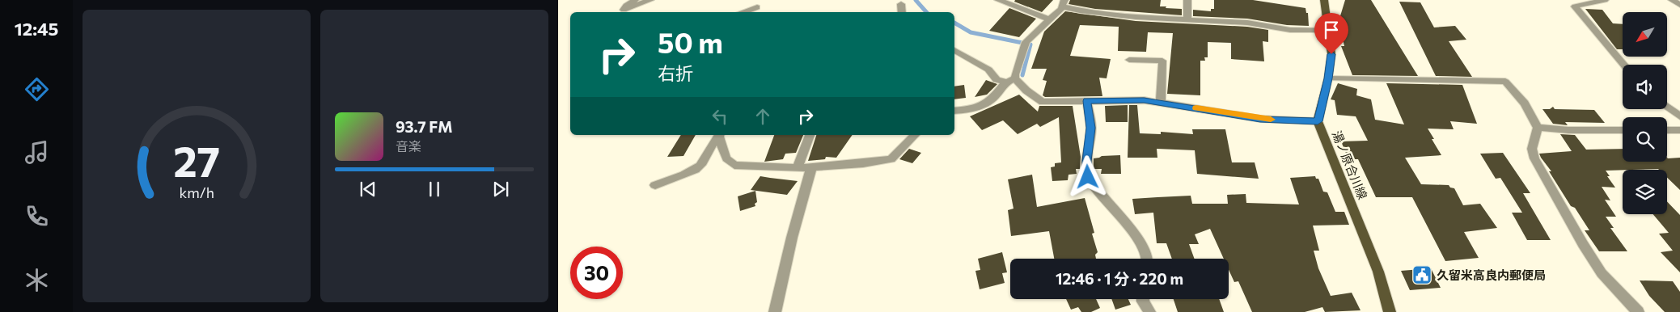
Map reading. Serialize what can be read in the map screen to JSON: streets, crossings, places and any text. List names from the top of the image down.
{
  "streets": {
    "main road": ["湯ノ原合川線"]
  },
  "places": {
    "public building": ["久留米高良内郵便局"]
  },
  "north": "bottom left",
  "page": {
    "tabs": "12:45",
    "turn": ["50 m", "右折"],
    "song": ["93.7 FM", "音楽"],
    "limit": "30",
    "trip": "12:46 · 1 分 · 220 m",
    "gauge": ["27", "km/h"]
  }
}
